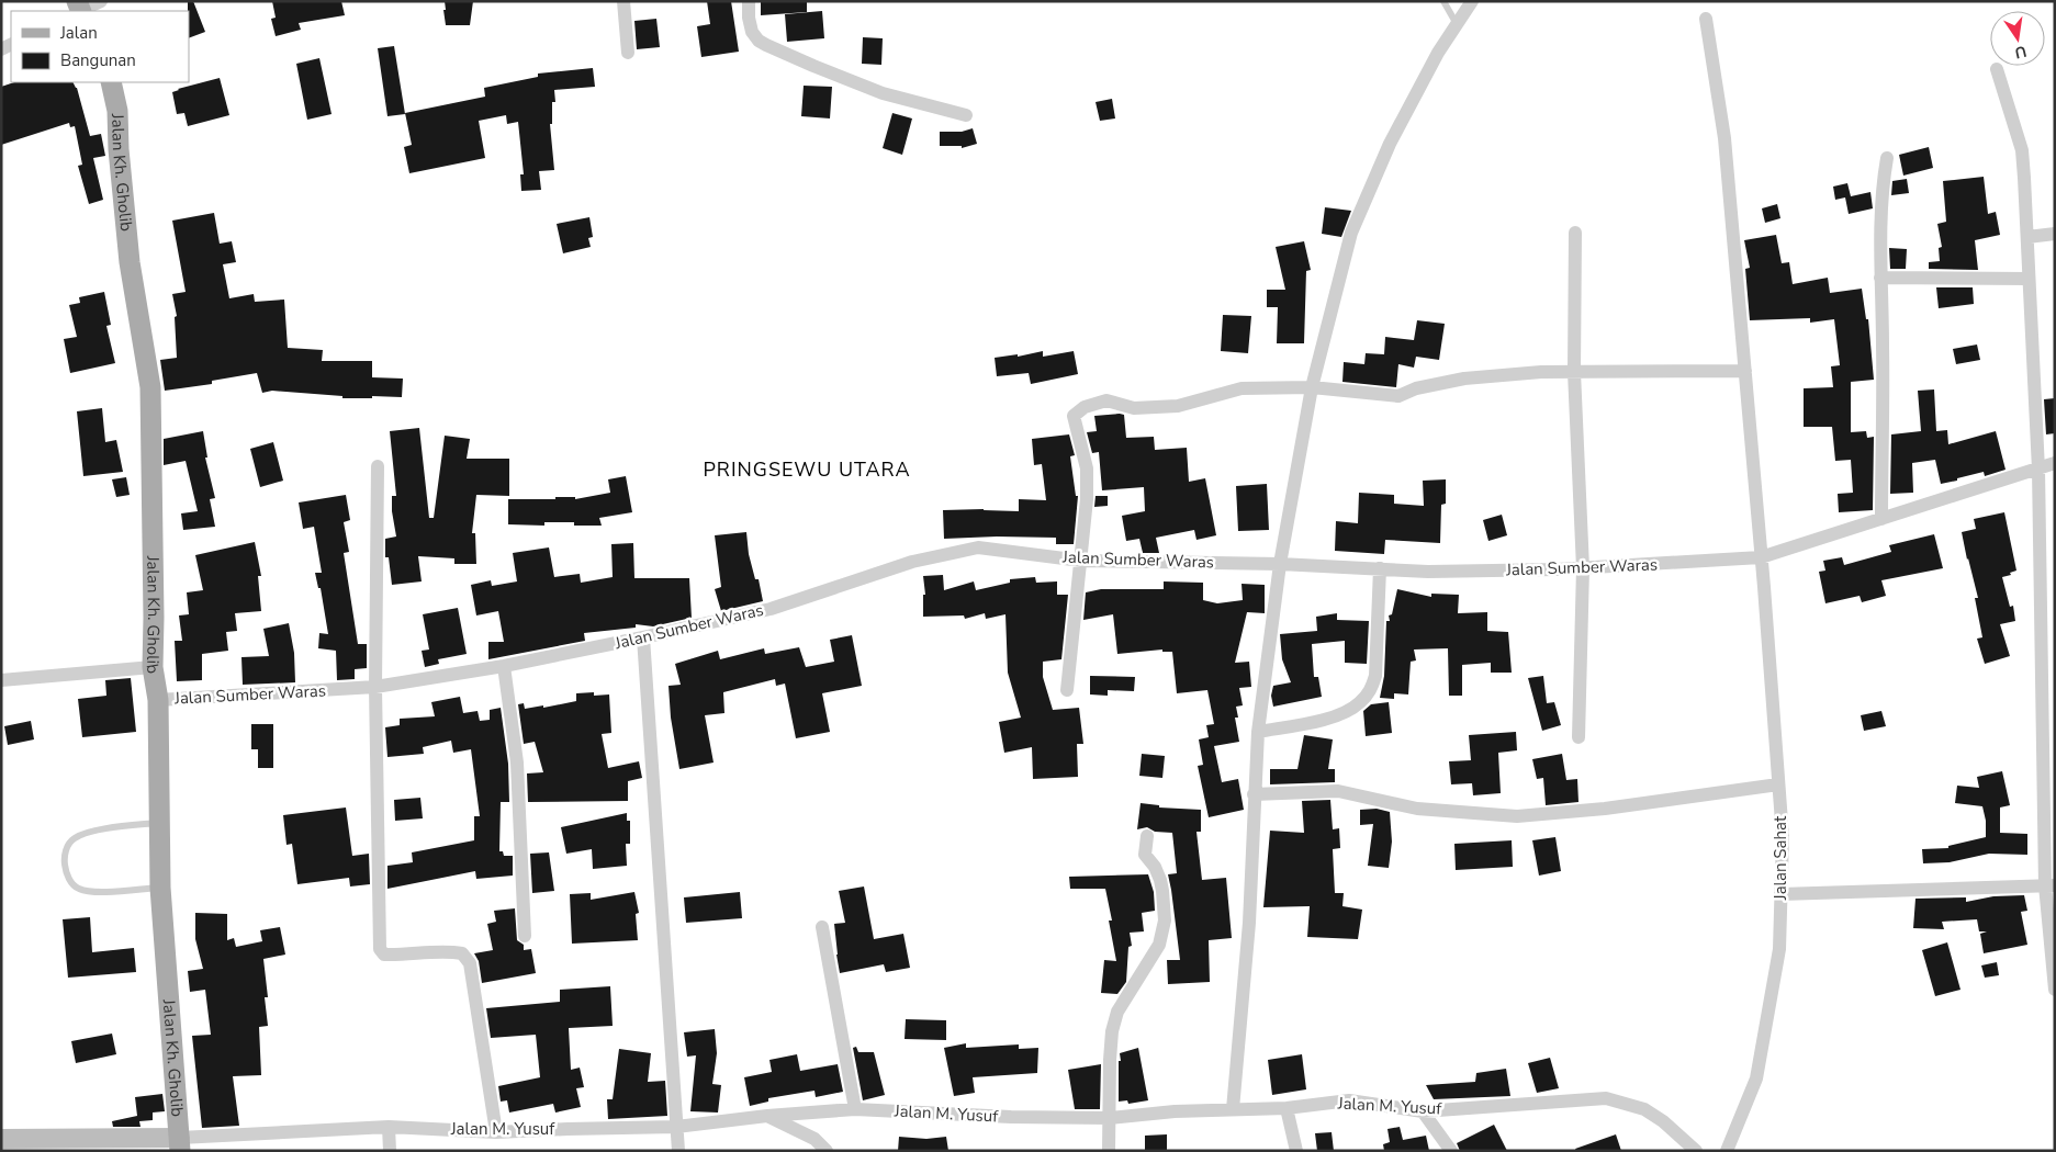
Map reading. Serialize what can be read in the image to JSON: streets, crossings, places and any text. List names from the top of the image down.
{
  "streets": {
    "main road": ["Jalan Kh. Gholib"],
    "street": ["Jalan Sumber Waras", "Jalan Sahat", "Jalan M. Yusuf"]
  },
  "crossings": [
    ["Jalan Kh. Gholib", "Jalan Sumber Waras"],
    ["Jalan Kh. Gholib", "Jalan M. Yusuf"],
    ["Jalan Sumber Waras", "Jalan Sahat"]
  ],
  "districts": ["PRINGSEWU UTARA"],
  "legend": ["Jalan", "Bangunan"],
  "north": "bottom"
}
